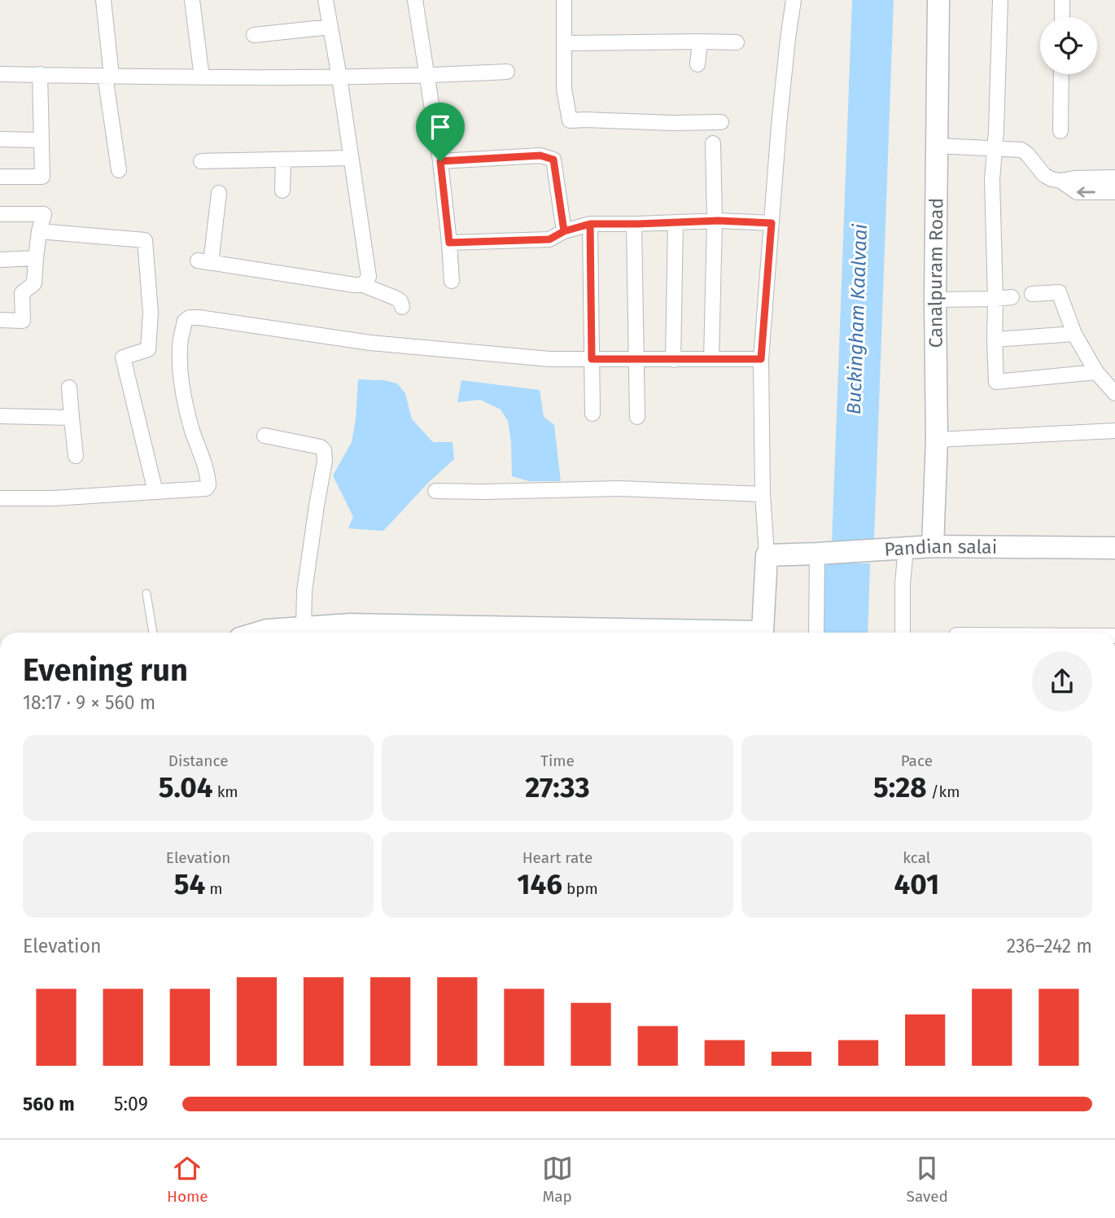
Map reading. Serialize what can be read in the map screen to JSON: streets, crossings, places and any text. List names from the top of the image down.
{
  "streets": {
    "street": ["Canalpuram Road", "Pandian salai"]
  },
  "crossings": [
    ["Canalpuram Road", "Pandian salai"]
  ],
  "water": ["Buckingham Kaalvaai"],
  "page": {
    "heading": ["Evening run", "18:17 · 9 × 560 m"],
    "stats": [
      ["Distance", "5.04 km"],
      ["Time", "27:33"],
      ["Pace", "5:28 /km"],
      ["Elevation", "54 m"],
      ["Heart rate", "146 bpm"],
      ["kcal", "401"]
    ],
    "chart": ["Elevation", "236–242 m"],
    "list": [
      {
        "name": "560 m",
        "note": "5:09"
      }
    ],
    "tabs": ["Home", "Map", "Saved"]
  }
}
